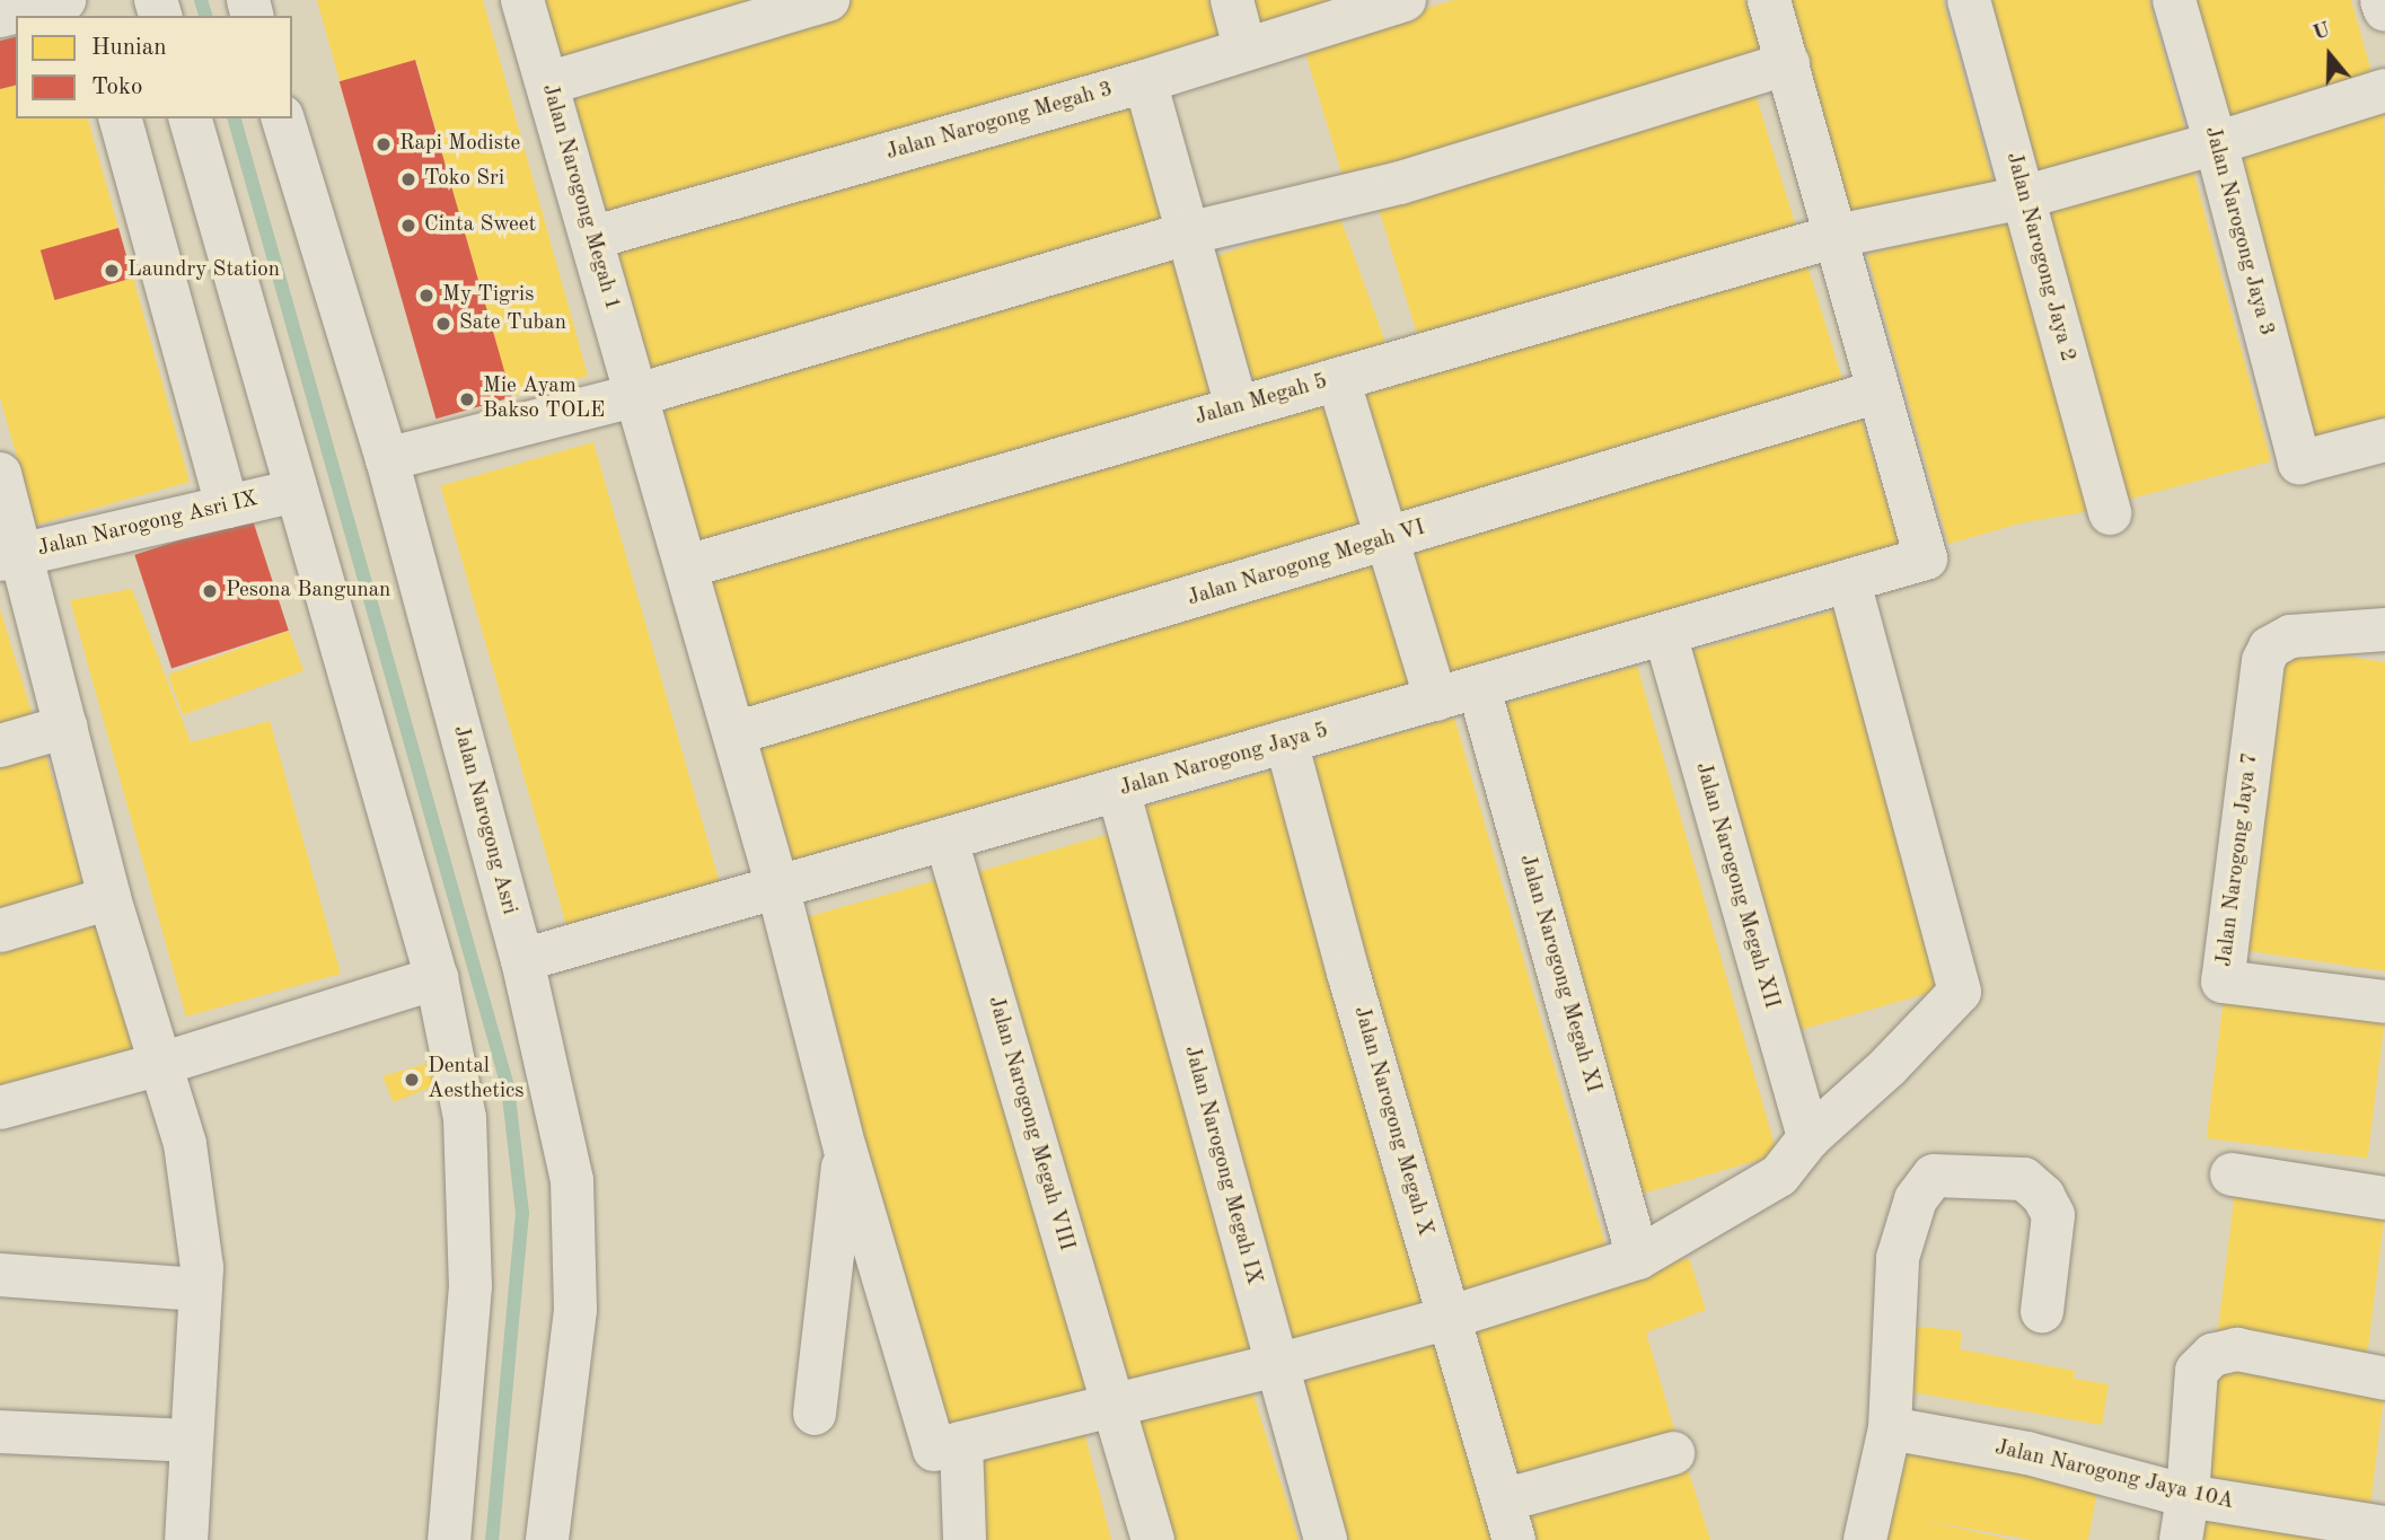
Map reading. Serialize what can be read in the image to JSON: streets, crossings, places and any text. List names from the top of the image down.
{
  "streets": {
    "street": [
      "Jalan Narogong Megah 3",
      "Jalan Narogong Megah 1",
      "Jalan Narogong Jaya 3",
      "Jalan Narogong Jaya 2",
      "Jalan Megah 5",
      "Jalan Narogong Asri IX",
      "Jalan Narogong Megah VI",
      "Jalan Narogong Jaya 5",
      "Jalan Narogong Asri",
      "Jalan Narogong Jaya 7",
      "Jalan Narogong Megah XII",
      "Jalan Narogong Megah XI",
      "Jalan Narogong Megah X",
      "Jalan Narogong Megah VIII",
      "Jalan Narogong Megah IX",
      "Jalan Narogong Jaya 10A"
    ]
  },
  "crossings": [
    ["Jalan Narogong Megah 3", "Jalan Narogong Megah 1"],
    ["Jalan Narogong Megah 1", "Jalan Megah 5"],
    ["Jalan Narogong Megah 1", "Jalan Narogong Megah VI"],
    ["Jalan Narogong Megah 1", "Jalan Narogong Jaya 5"],
    ["Jalan Narogong Jaya 3", "Jalan Megah 5"],
    ["Jalan Narogong Jaya 2", "Jalan Megah 5"],
    ["Jalan Narogong Megah VI", "Jalan Narogong Jaya 5"],
    ["Jalan Narogong Jaya 5", "Jalan Narogong Asri"],
    ["Jalan Narogong Jaya 5", "Jalan Narogong Megah XII"],
    ["Jalan Narogong Jaya 5", "Jalan Narogong Megah XI"],
    ["Jalan Narogong Jaya 5", "Jalan Narogong Megah X"],
    ["Jalan Narogong Jaya 5", "Jalan Narogong Megah VIII"],
    ["Jalan Narogong Jaya 5", "Jalan Narogong Megah IX"]
  ],
  "places": [
    "Rapi Modiste",
    "Toko Sri",
    "Cinta Sweet",
    "Laundry Station",
    "My Tigris",
    "Sate Tuban",
    "Mie Ayam Bakso TOLE",
    "Pesona Bangunan",
    "Dental Aesthetics"
  ],
  "legend": ["Hunian", "Toko"],
  "north": "top"
}
